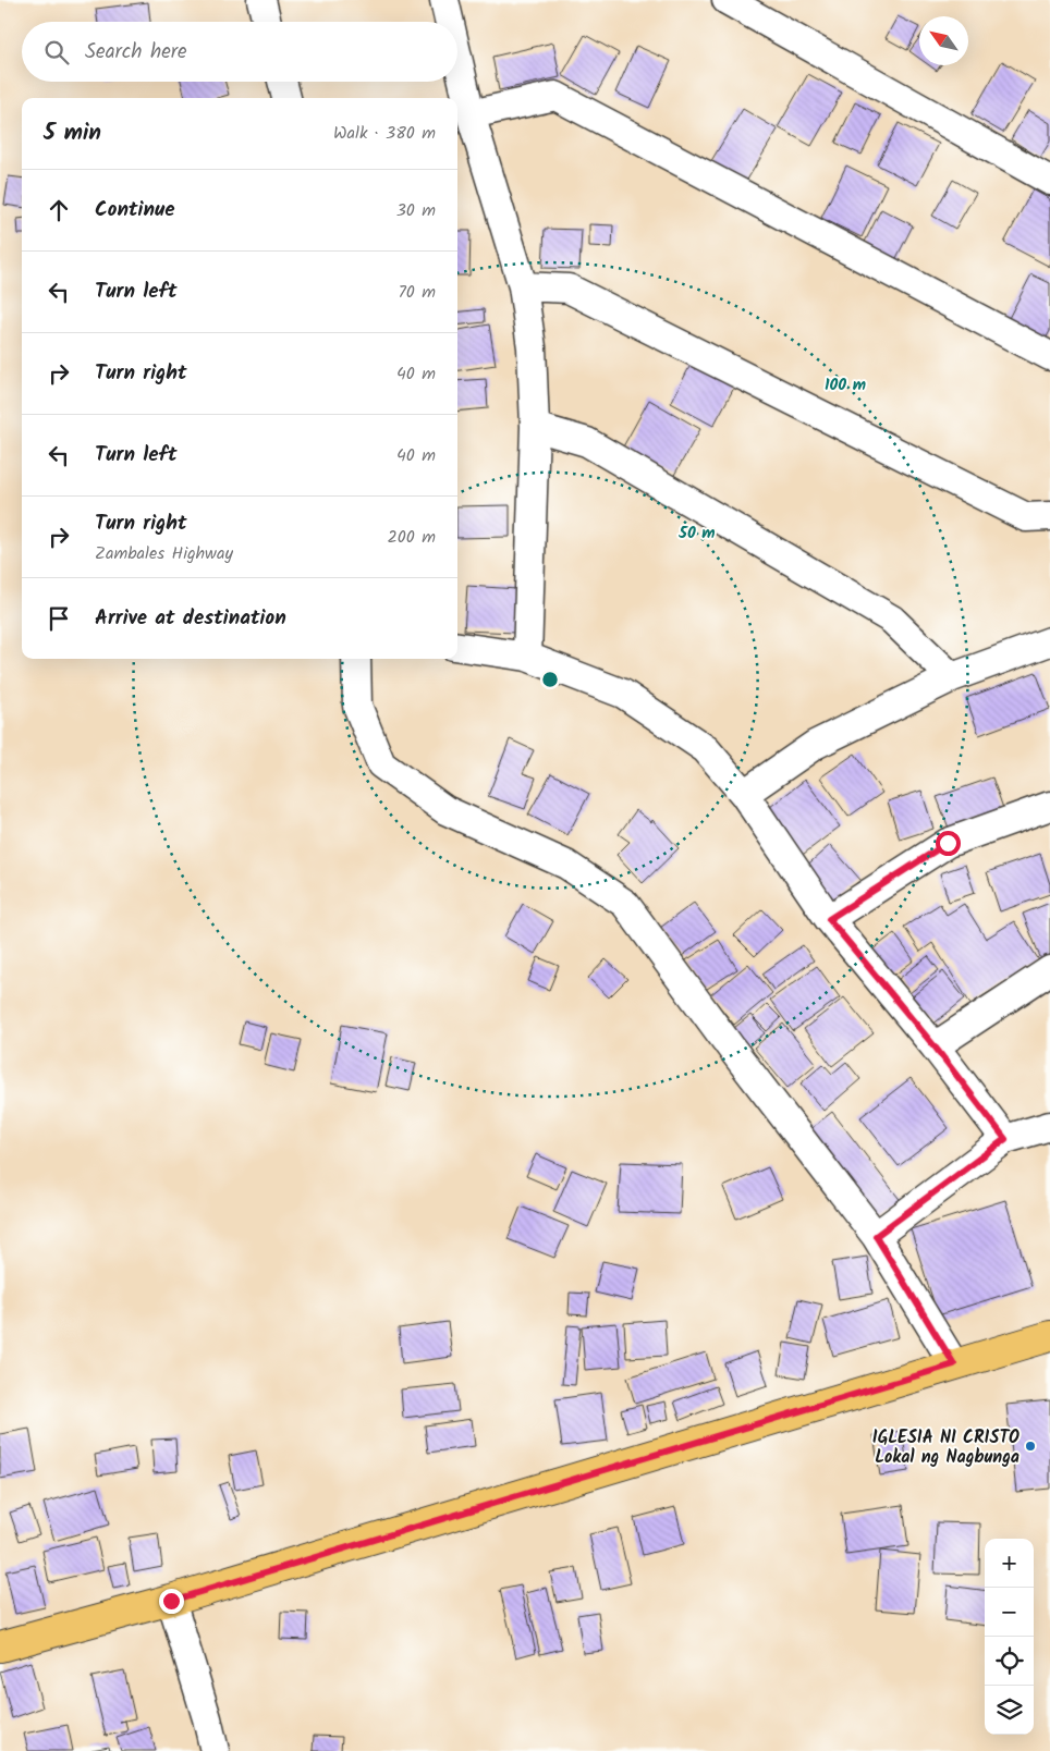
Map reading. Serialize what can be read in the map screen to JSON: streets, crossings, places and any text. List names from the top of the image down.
{
  "places": ["IGLESIA NI CRISTO Lokal ng Nagbunga"],
  "north": "top left",
  "page": {
    "search": "Search here",
    "heading": ["5 min", "Walk · 380 m"],
    "list": [
      ["Continue", "30 m"],
      ["Turn left", "70 m"],
      ["Turn right", "40 m"],
      ["Turn left", "40 m"],
      ["Turn right", "Zambales Highway", "200 m"],
      "Arrive at destination"
    ],
    "map_buttons": ["+", "−"]
  },
  "rings": ["100 m", "50 m"]
}
